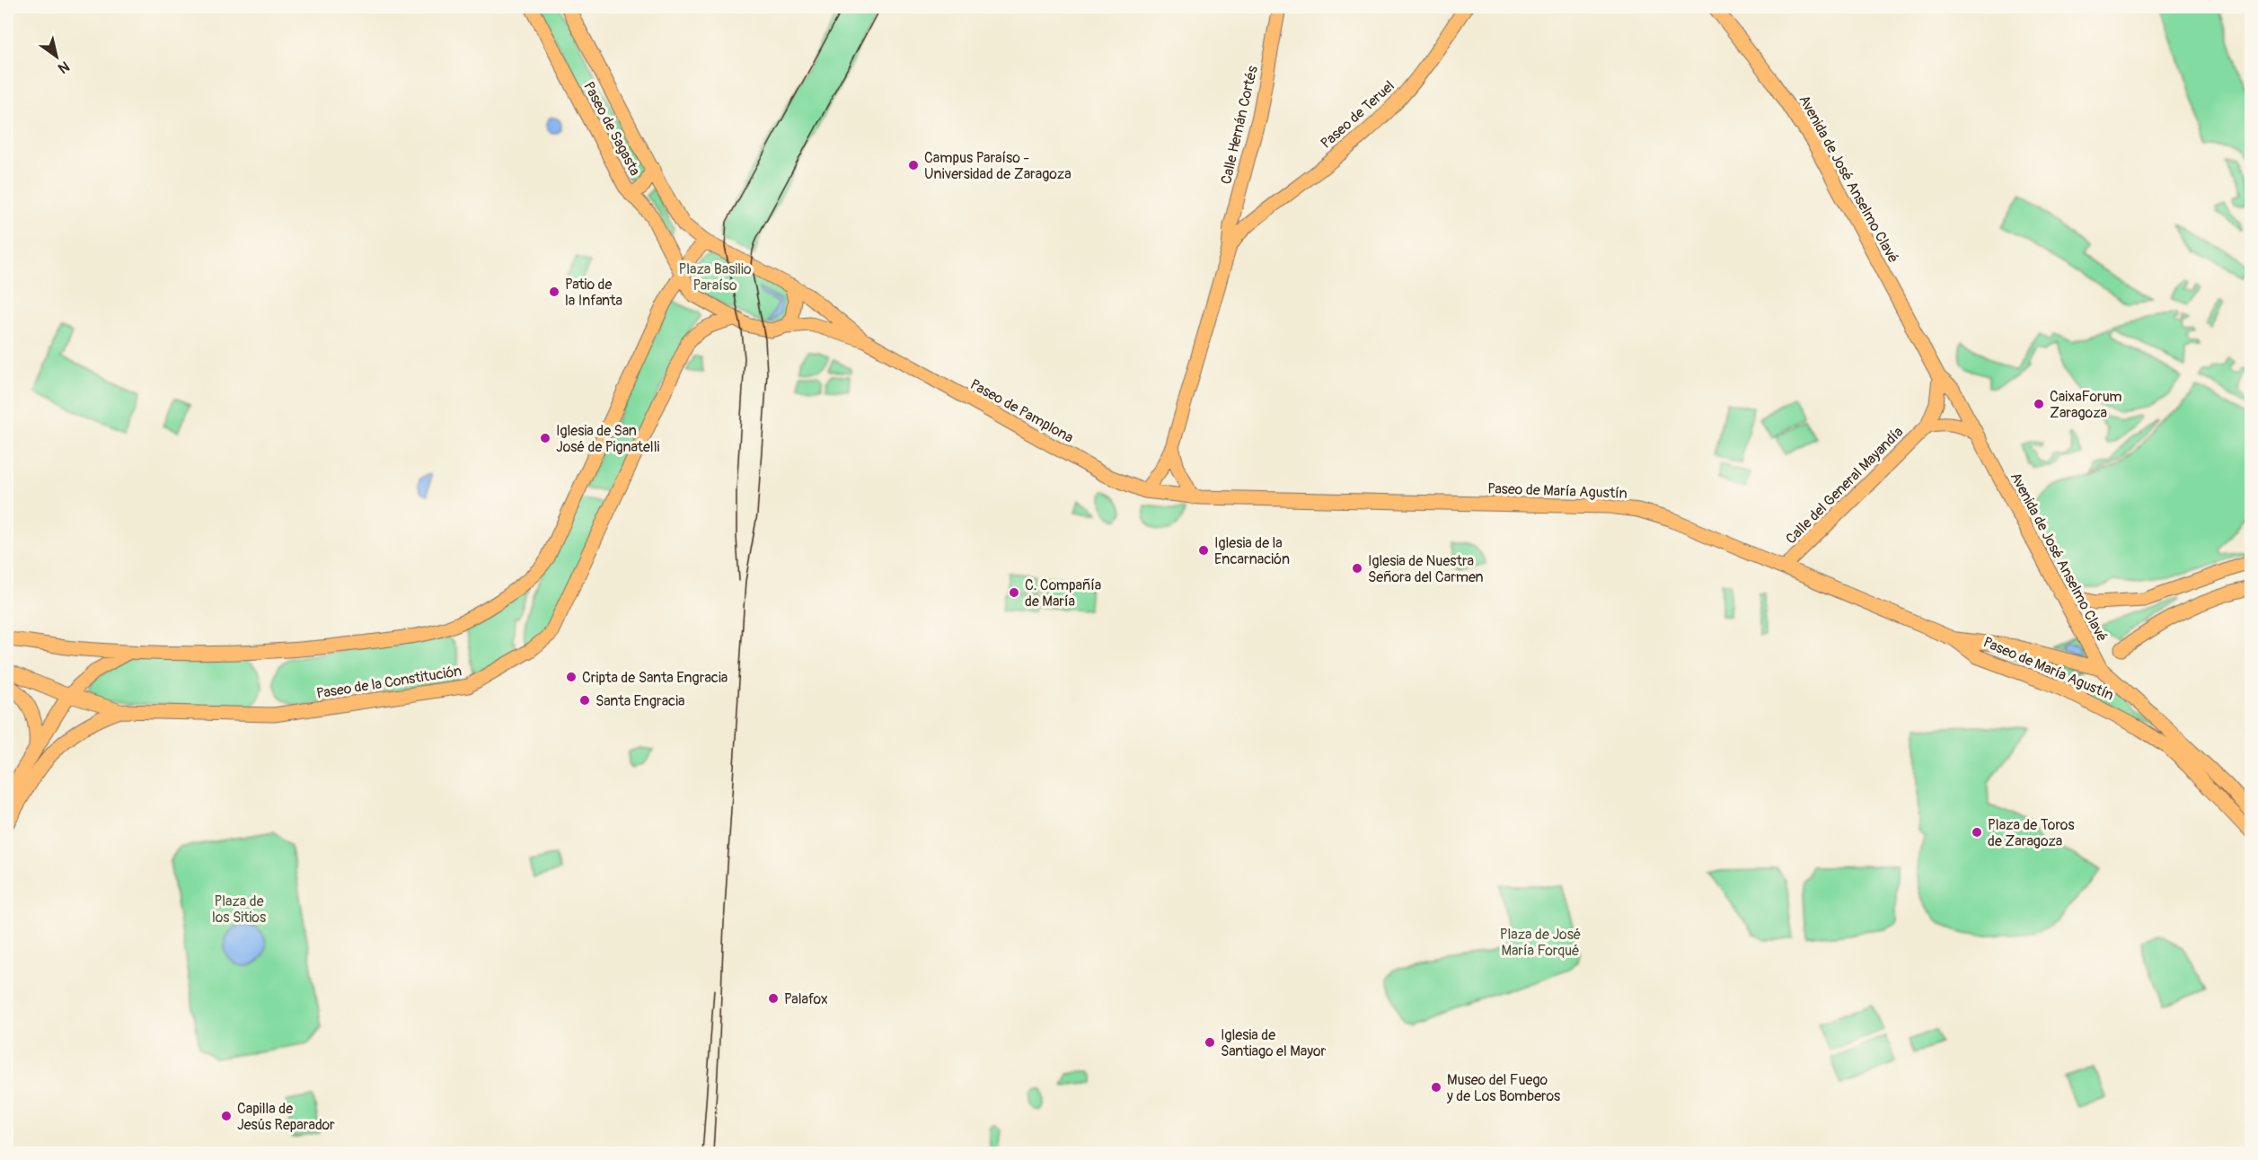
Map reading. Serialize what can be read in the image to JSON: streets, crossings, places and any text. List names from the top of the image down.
{
  "streets": {
    "main road": [
      "Paseo de Teruel",
      "Calle Hernán Cortés",
      "Paseo de Sagasta",
      "Avenida de José Anselmo Clavé",
      "Paseo de Pamplona",
      "Calle del General Mayandía",
      "Paseo de María Agustín",
      "Paseo de la Constitución"
    ]
  },
  "crossings": [
    ["Paseo de Teruel", "Calle Hernán Cortés"],
    ["Calle Hernán Cortés", "Paseo de Pamplona"],
    ["Avenida de José Anselmo Clavé", "Paseo de María Agustín"],
    ["Paseo de Pamplona", "Paseo de María Agustín"],
    ["Calle del General Mayandía", "Paseo de María Agustín"]
  ],
  "parks": ["Plaza Basilio Paraíso", "Plaza de los Sitios", "Plaza de José María Forqué"],
  "places": [
    "Campus Paraíso - Universidad de Zaragoza",
    "Patio de la Infanta",
    "CaixaForum Zaragoza",
    "Iglesia de San José de Pignatelli",
    "Iglesia de la Encarnación",
    "Iglesia de Nuestra Señora del Carmen",
    "C. Compañía de María",
    "Cripta de Santa Engracia",
    "Santa Engracia",
    "Plaza de Toros de Zaragoza",
    "Palafox",
    "Iglesia de Santiago el Mayor",
    "Museo del Fuego y de Los Bomberos",
    "Capilla de Jesús Reparador"
  ],
  "north": "bottom right"
}
